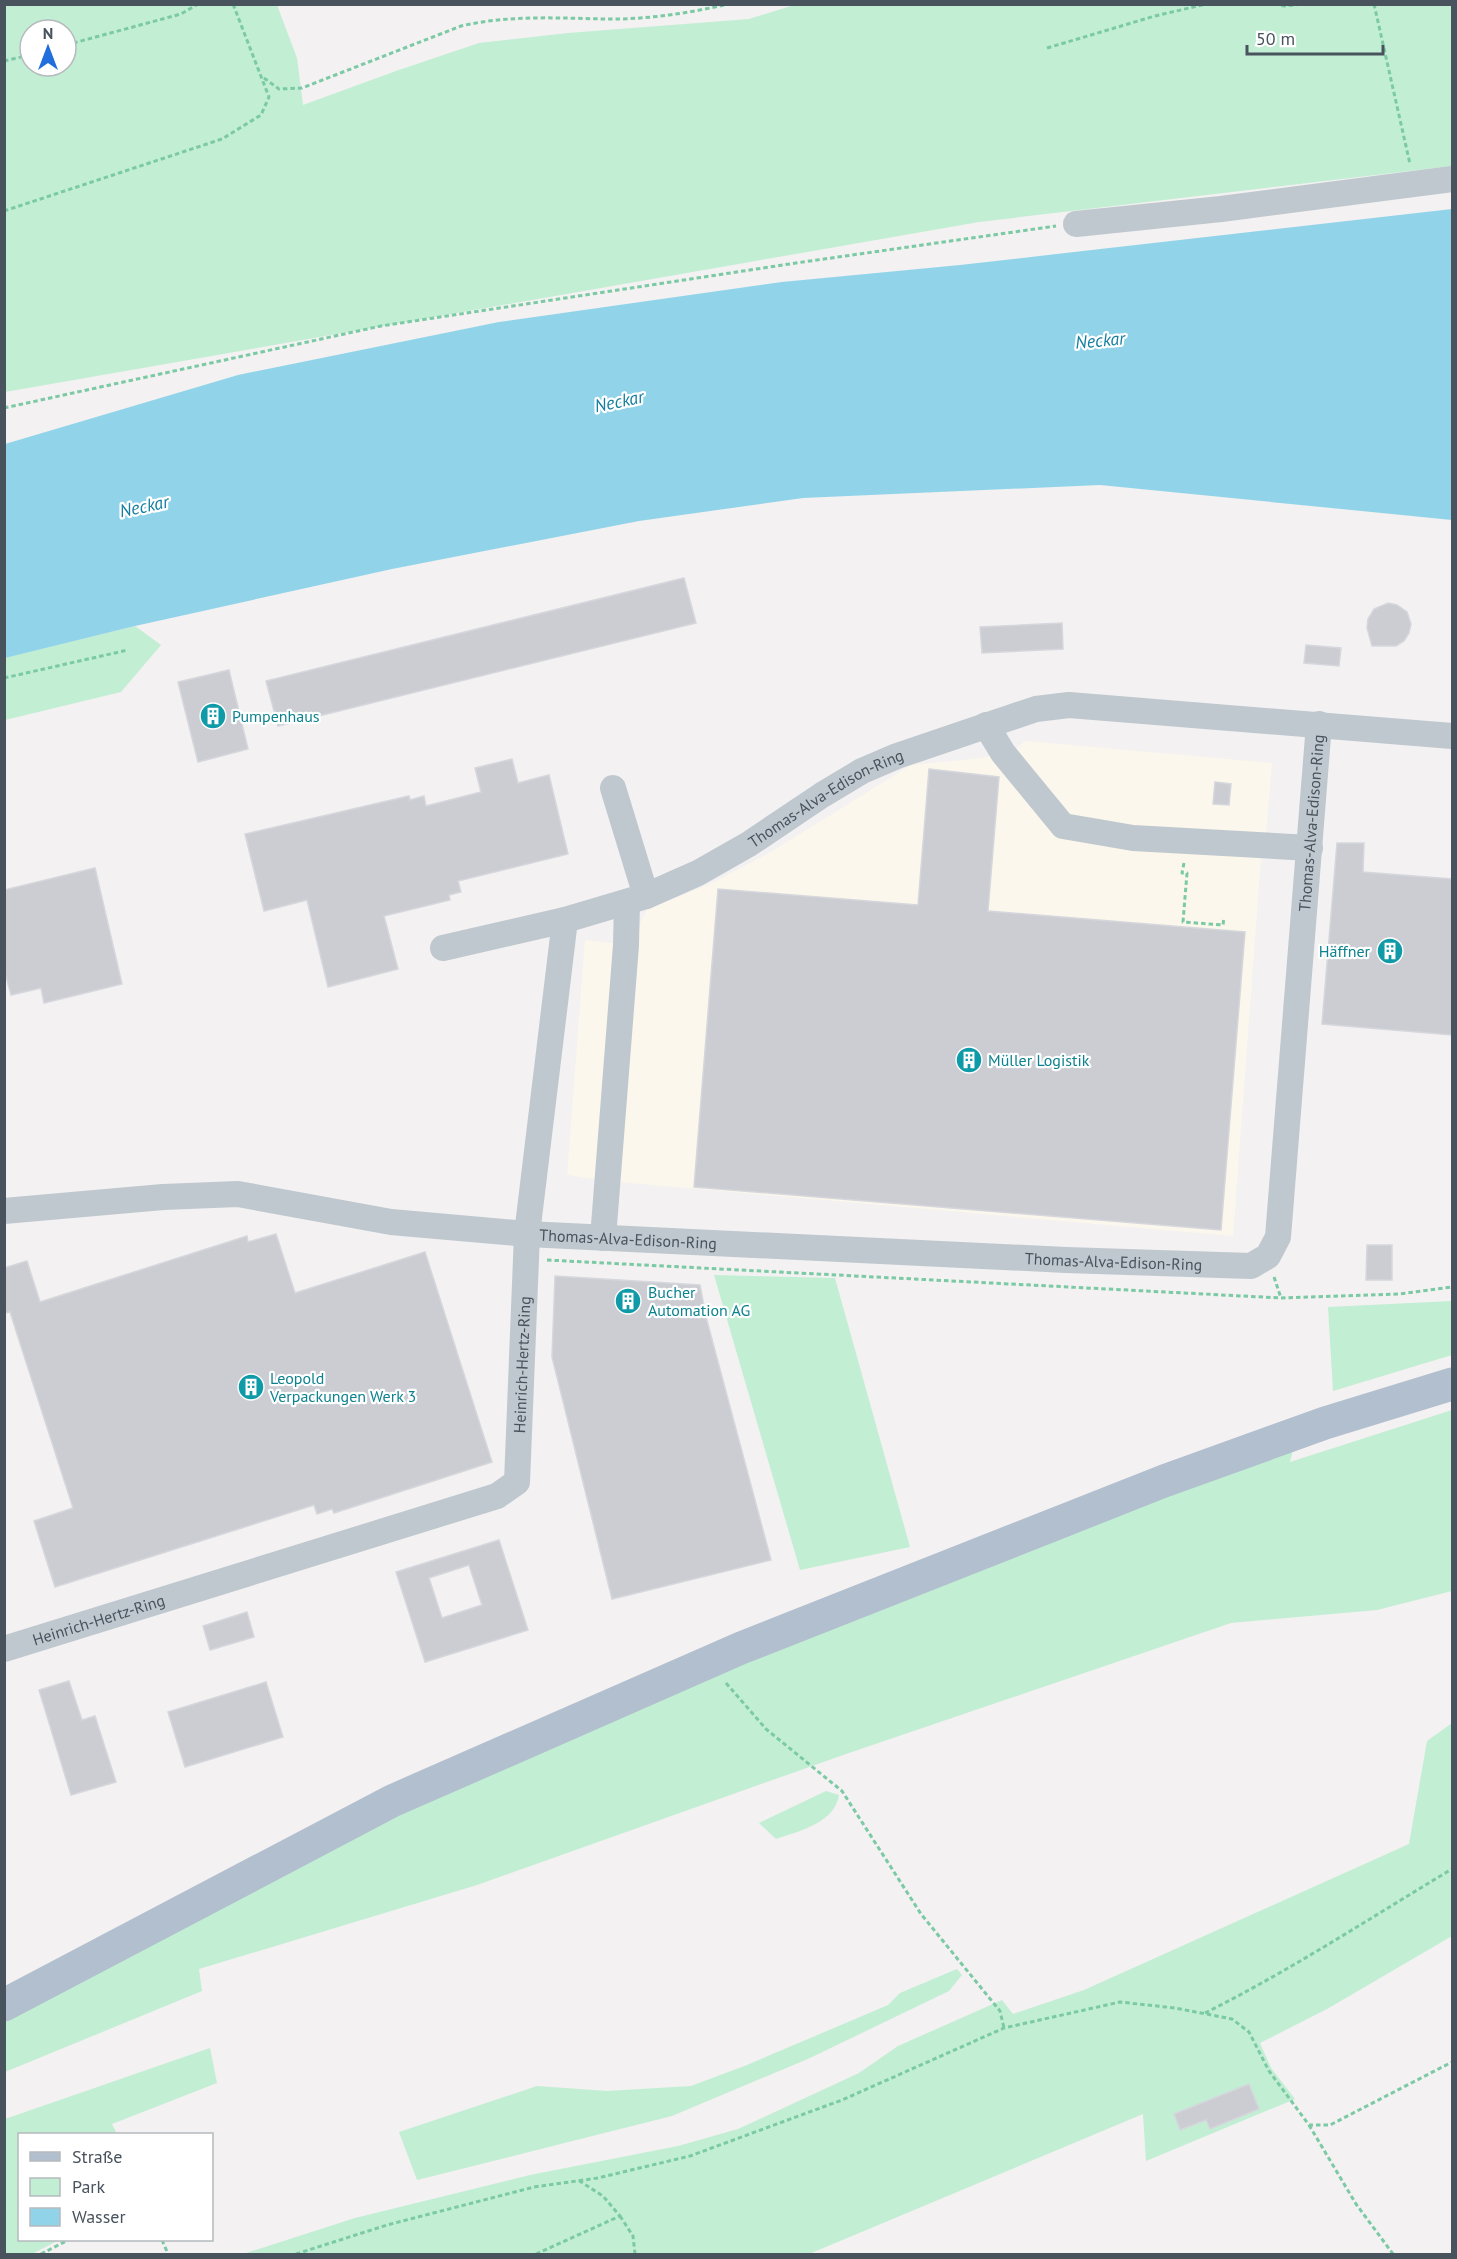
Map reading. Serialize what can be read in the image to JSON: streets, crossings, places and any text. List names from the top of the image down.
{
  "streets": {
    "street": ["Thomas-Alva-Edison-Ring", "Heinrich-Hertz-Ring"]
  },
  "crossings": [
    ["Thomas-Alva-Edison-Ring", "Heinrich-Hertz-Ring"]
  ],
  "water": ["Neckar"],
  "places": {
    "building": [
      "Pumpenhaus",
      "Häffner",
      "Müller Logistik",
      "Bucher Automation AG",
      "Leopold Verpackungen Werk 3"
    ]
  },
  "legend": ["Straße", "Park", "Wasser"],
  "scale_bar": "50 m",
  "north": "top"
}
